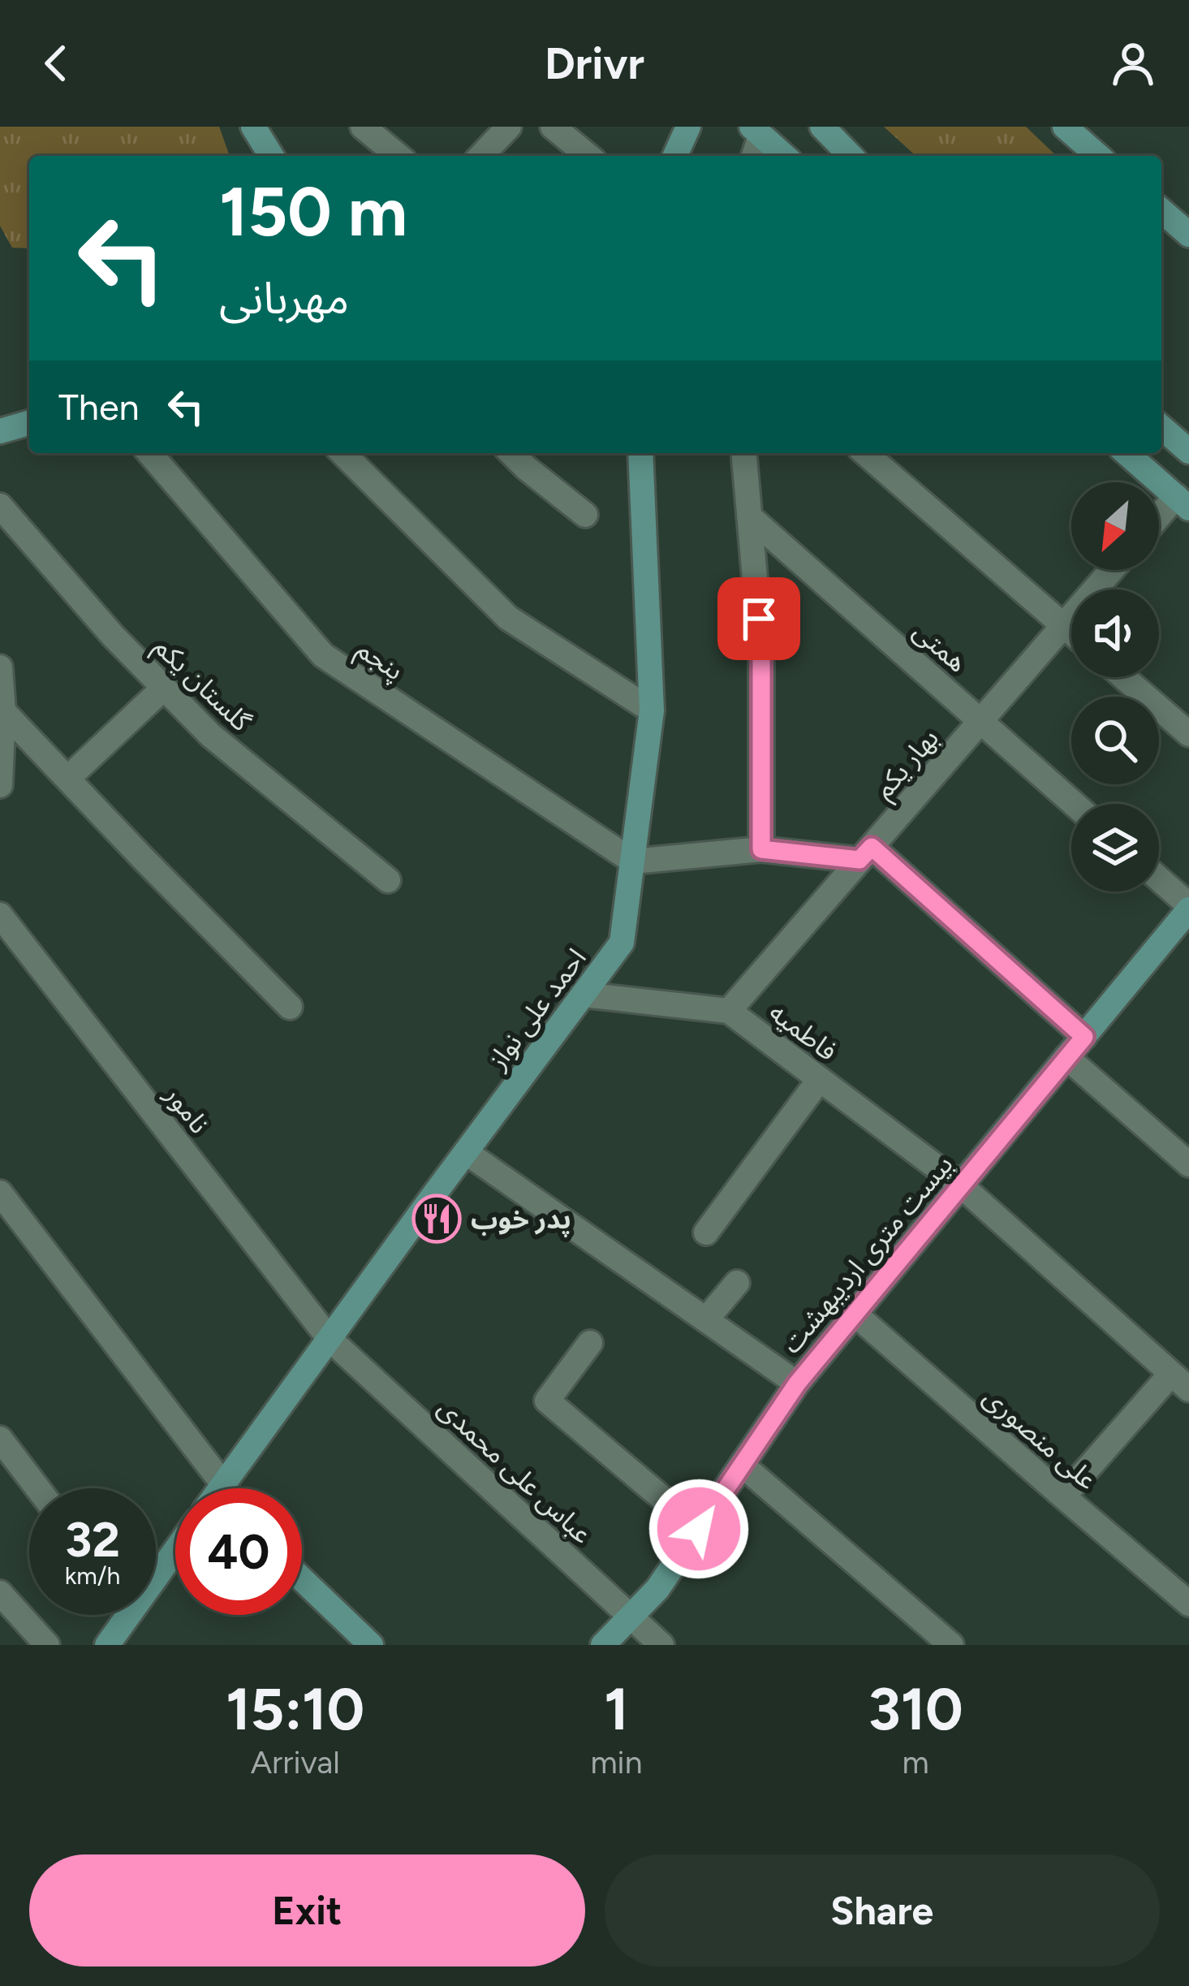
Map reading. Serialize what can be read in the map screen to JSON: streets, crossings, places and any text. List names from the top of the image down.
{
  "streets": {
    "main road": ["احمد علی نواز", "بیست متری اردیبهشت"],
    "street": [
      "همتی",
      "پنجم",
      "گلستان یکم",
      "بهار یکم",
      "فاطمیه",
      "نامور",
      "علی منصوری",
      "عباس علی محمدی"
    ]
  },
  "crossings": [
    ["همتی", "بهار یکم"],
    ["پنجم", "احمد علی نواز"],
    ["بهار یکم", "فاطمیه"],
    ["احمد علی نواز", "فاطمیه"],
    ["احمد علی نواز", "نامور"],
    ["احمد علی نواز", "عباس علی محمدی"],
    ["فاطمیه", "بیست متری اردیبهشت"],
    ["نامور", "عباس علی محمدی"],
    ["بیست متری اردیبهشت", "علی منصوری"],
    ["بیست متری اردیبهشت", "عباس علی محمدی"]
  ],
  "places": {
    "restaurant": ["پدر خوب"]
  },
  "north": "bottom left",
  "page": {
    "header": "Drivr",
    "turn": ["150 m", "مهربانی"],
    "then": "Then",
    "speed": "32 km/h",
    "limit": "40",
    "eta": [
      "15:10",
      "Arrival",
      "1",
      "min",
      "310",
      "m"
    ],
    "buttons": ["Exit", "Share"]
  }
}
